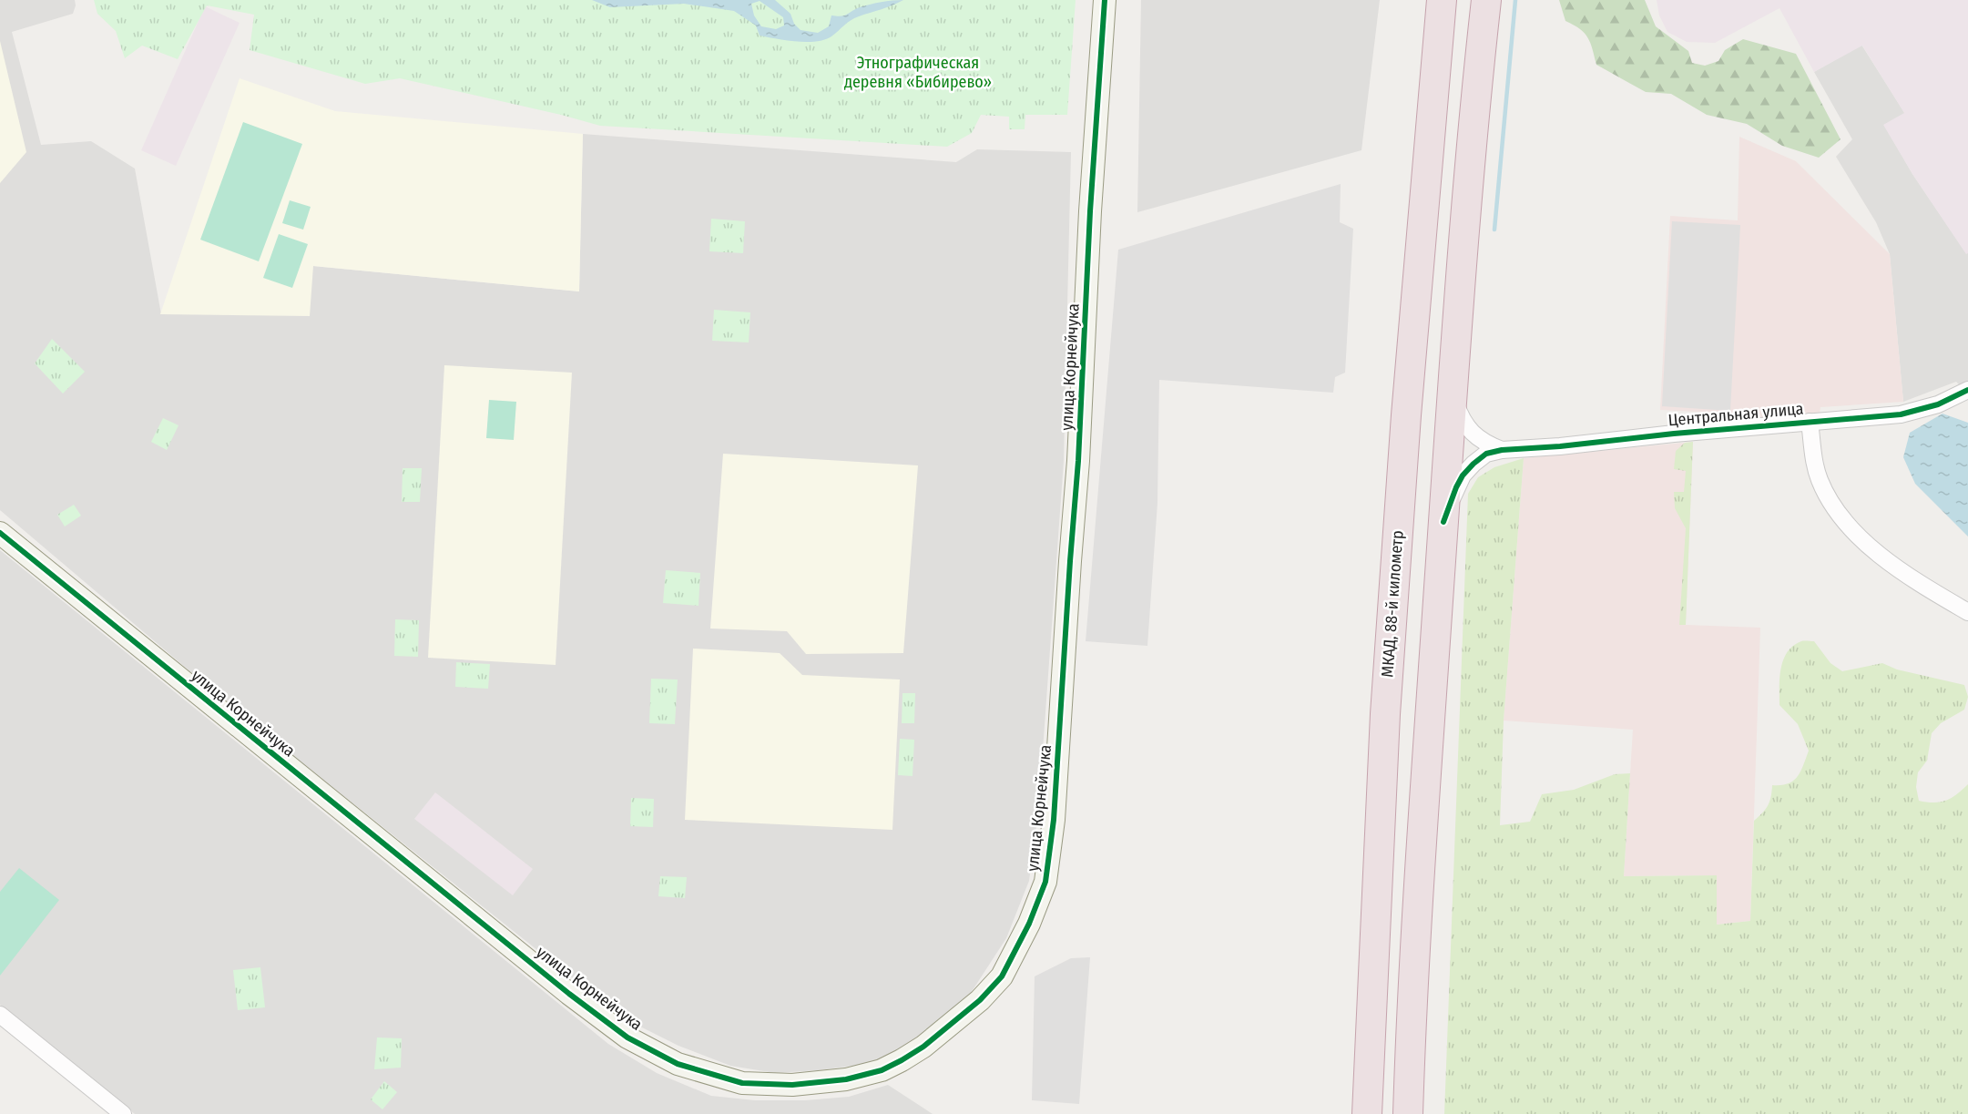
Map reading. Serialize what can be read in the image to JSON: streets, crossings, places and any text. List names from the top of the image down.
{
  "streets": {
    "highway": ["МКАД, 88-й километр"],
    "street": ["улица Корнейчука", "Центральная улица"]
  },
  "parks": ["Этнографическая деревня «Бибирево»"]
}
